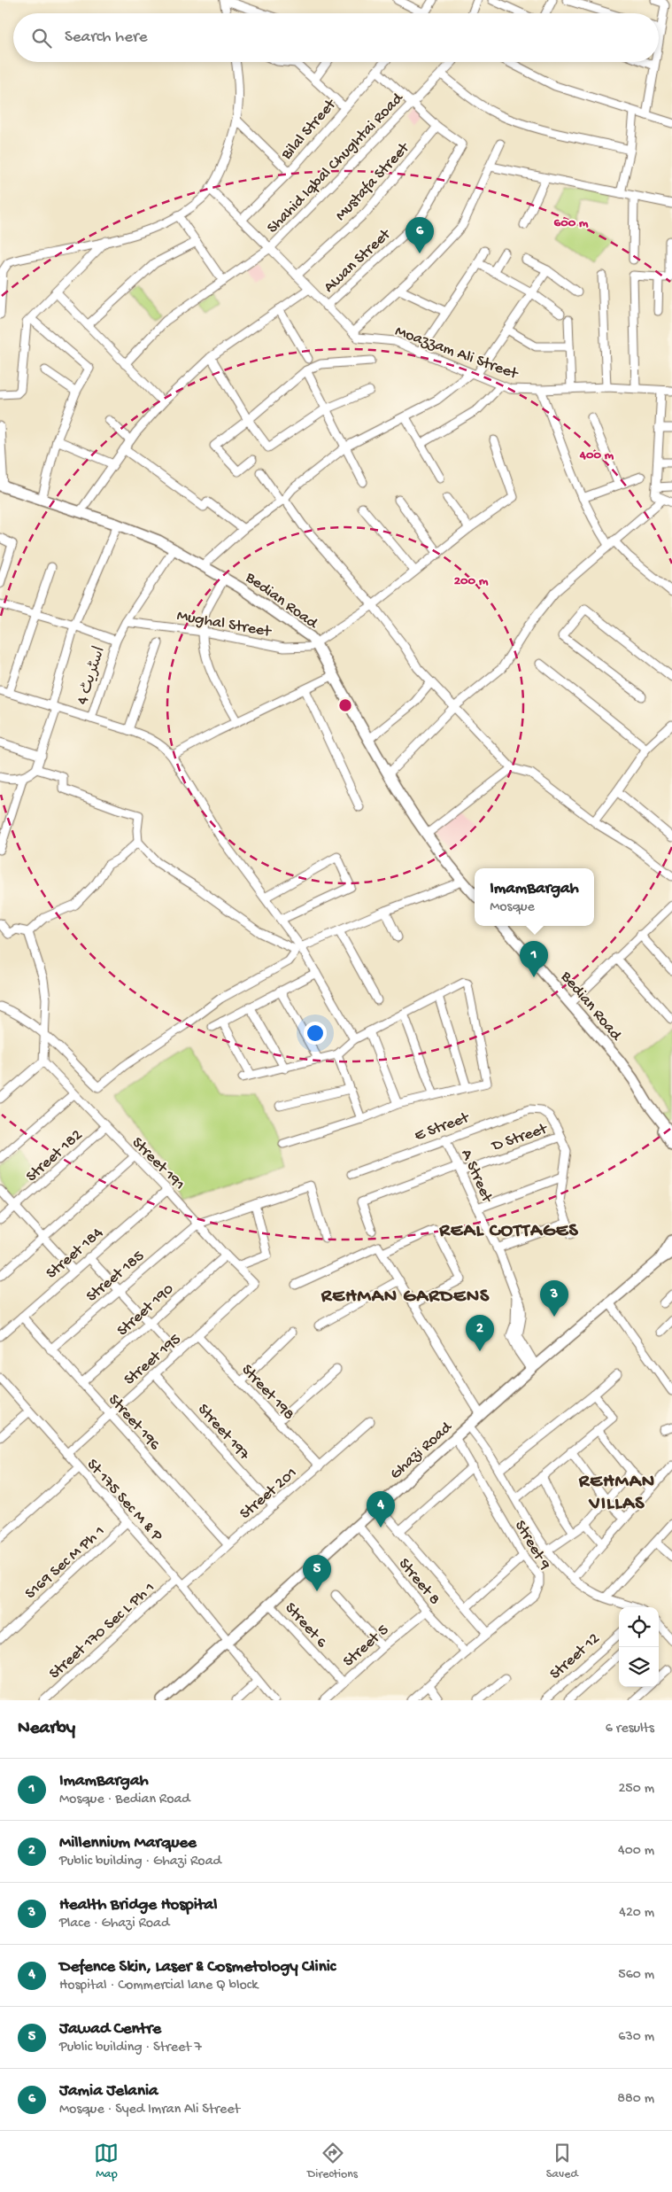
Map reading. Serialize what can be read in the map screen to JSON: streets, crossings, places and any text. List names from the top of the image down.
{
  "streets": {
    "main road": ["Bedian Road", "Ghazi Road"],
    "street": [
      "Bilal Street",
      "Shahid Iqbal Chughtai Road",
      "Mustafa Street",
      "Awan Street",
      "Moazzam Ali Street",
      "Mughal Street",
      "اسٹریٹ 4",
      "E Street",
      "D Street",
      "Street 182",
      "Street 191",
      "A Street",
      "Street 184",
      "Street 185",
      "Street 190",
      "Street 195",
      "Street 198",
      "Street 196",
      "Street 197",
      "Street 201",
      "St 175 Sec M & P",
      "Street 9",
      "S169 Sec M Ph 1",
      "Street 8",
      "Street 6",
      "Street 170 Sec L Ph 1",
      "Street 5",
      "Street 12"
    ]
  },
  "crossings": [
    ["Bilal Street", "Shahid Iqbal Chughtai Road"],
    ["Shahid Iqbal Chughtai Road", "Moazzam Ali Street"],
    ["Mustafa Street", "Awan Street"],
    ["Mustafa Street", "Moazzam Ali Street"],
    ["Awan Street", "Moazzam Ali Street"],
    ["Bedian Road", "Mughal Street"],
    ["Bedian Road", "اسٹریٹ 4"],
    ["Mughal Street", "اسٹریٹ 4"],
    ["E Street", "D Street"],
    ["E Street", "A Street"],
    ["D Street", "A Street"],
    ["Street 182", "Street 191"],
    ["Street 191", "Street 184"],
    ["Street 191", "Street 185"],
    ["Street 191", "Street 190"],
    ["Street 191", "Street 195"],
    ["A Street", "Ghazi Road"],
    ["Street 184", "Street 196"],
    ["Street 185", "Street 196"],
    ["Street 190", "Street 196"],
    ["Street 195", "Street 198"],
    ["Street 195", "Street 196"],
    ["Street 195", "Street 197"],
    ["Street 195", "St 175 Sec M & P"],
    ["Street 198", "Street 201"],
    ["Street 196", "Street 201"],
    ["Street 197", "Street 201"],
    ["Ghazi Road", "St 175 Sec M & P"],
    ["Ghazi Road", "Street 9"],
    ["Ghazi Road", "Street 8"],
    ["Ghazi Road", "Street 6"],
    ["Street 201", "St 175 Sec M & P"],
    ["Street 201", "Street 170 Sec L Ph 1"],
    ["St 175 Sec M & P", "S169 Sec M Ph 1"],
    ["St 175 Sec M & P", "Street 170 Sec L Ph 1"],
    ["Street 9", "Street 8"],
    ["Street 8", "Street 5"],
    ["Street 6", "Street 5"]
  ],
  "districts": ["REAL COTTAGES", "REHMAN GARDENS", "REHMAN VILLAS"],
  "page": {
    "search": "Search here",
    "pins": [
      "6",
      "1",
      "3",
      "2",
      "4",
      "5"
    ],
    "popup": ["ImamBargah", "Mosque"],
    "heading": ["Nearby", "6 results"],
    "list": [
      {
        "mark": "1",
        "name": "ImamBargah",
        "note": "Mosque · Bedian Road",
        "value": "250 m"
      },
      {
        "mark": "2",
        "name": "Millennium Marquee",
        "note": "Public building · Ghazi Road",
        "value": "400 m"
      },
      {
        "mark": "3",
        "name": "Health Bridge Hospital",
        "note": "Place · Ghazi Road",
        "value": "420 m"
      },
      {
        "mark": "4",
        "name": "Defence Skin, Laser & Cosmetology Clinic",
        "note": "Hospital · Commercial lane Q block",
        "value": "560 m"
      },
      {
        "mark": "5",
        "name": "Jawad Centre",
        "note": "Public building · Street 7",
        "value": "630 m"
      },
      {
        "mark": "6",
        "name": "Jamia Jelania",
        "note": "Mosque · Syed Imran Ali Street",
        "value": "880 m"
      }
    ],
    "nav": ["Map", "Directions", "Saved"]
  },
  "rings": ["600 m", "400 m", "200 m"]
}
